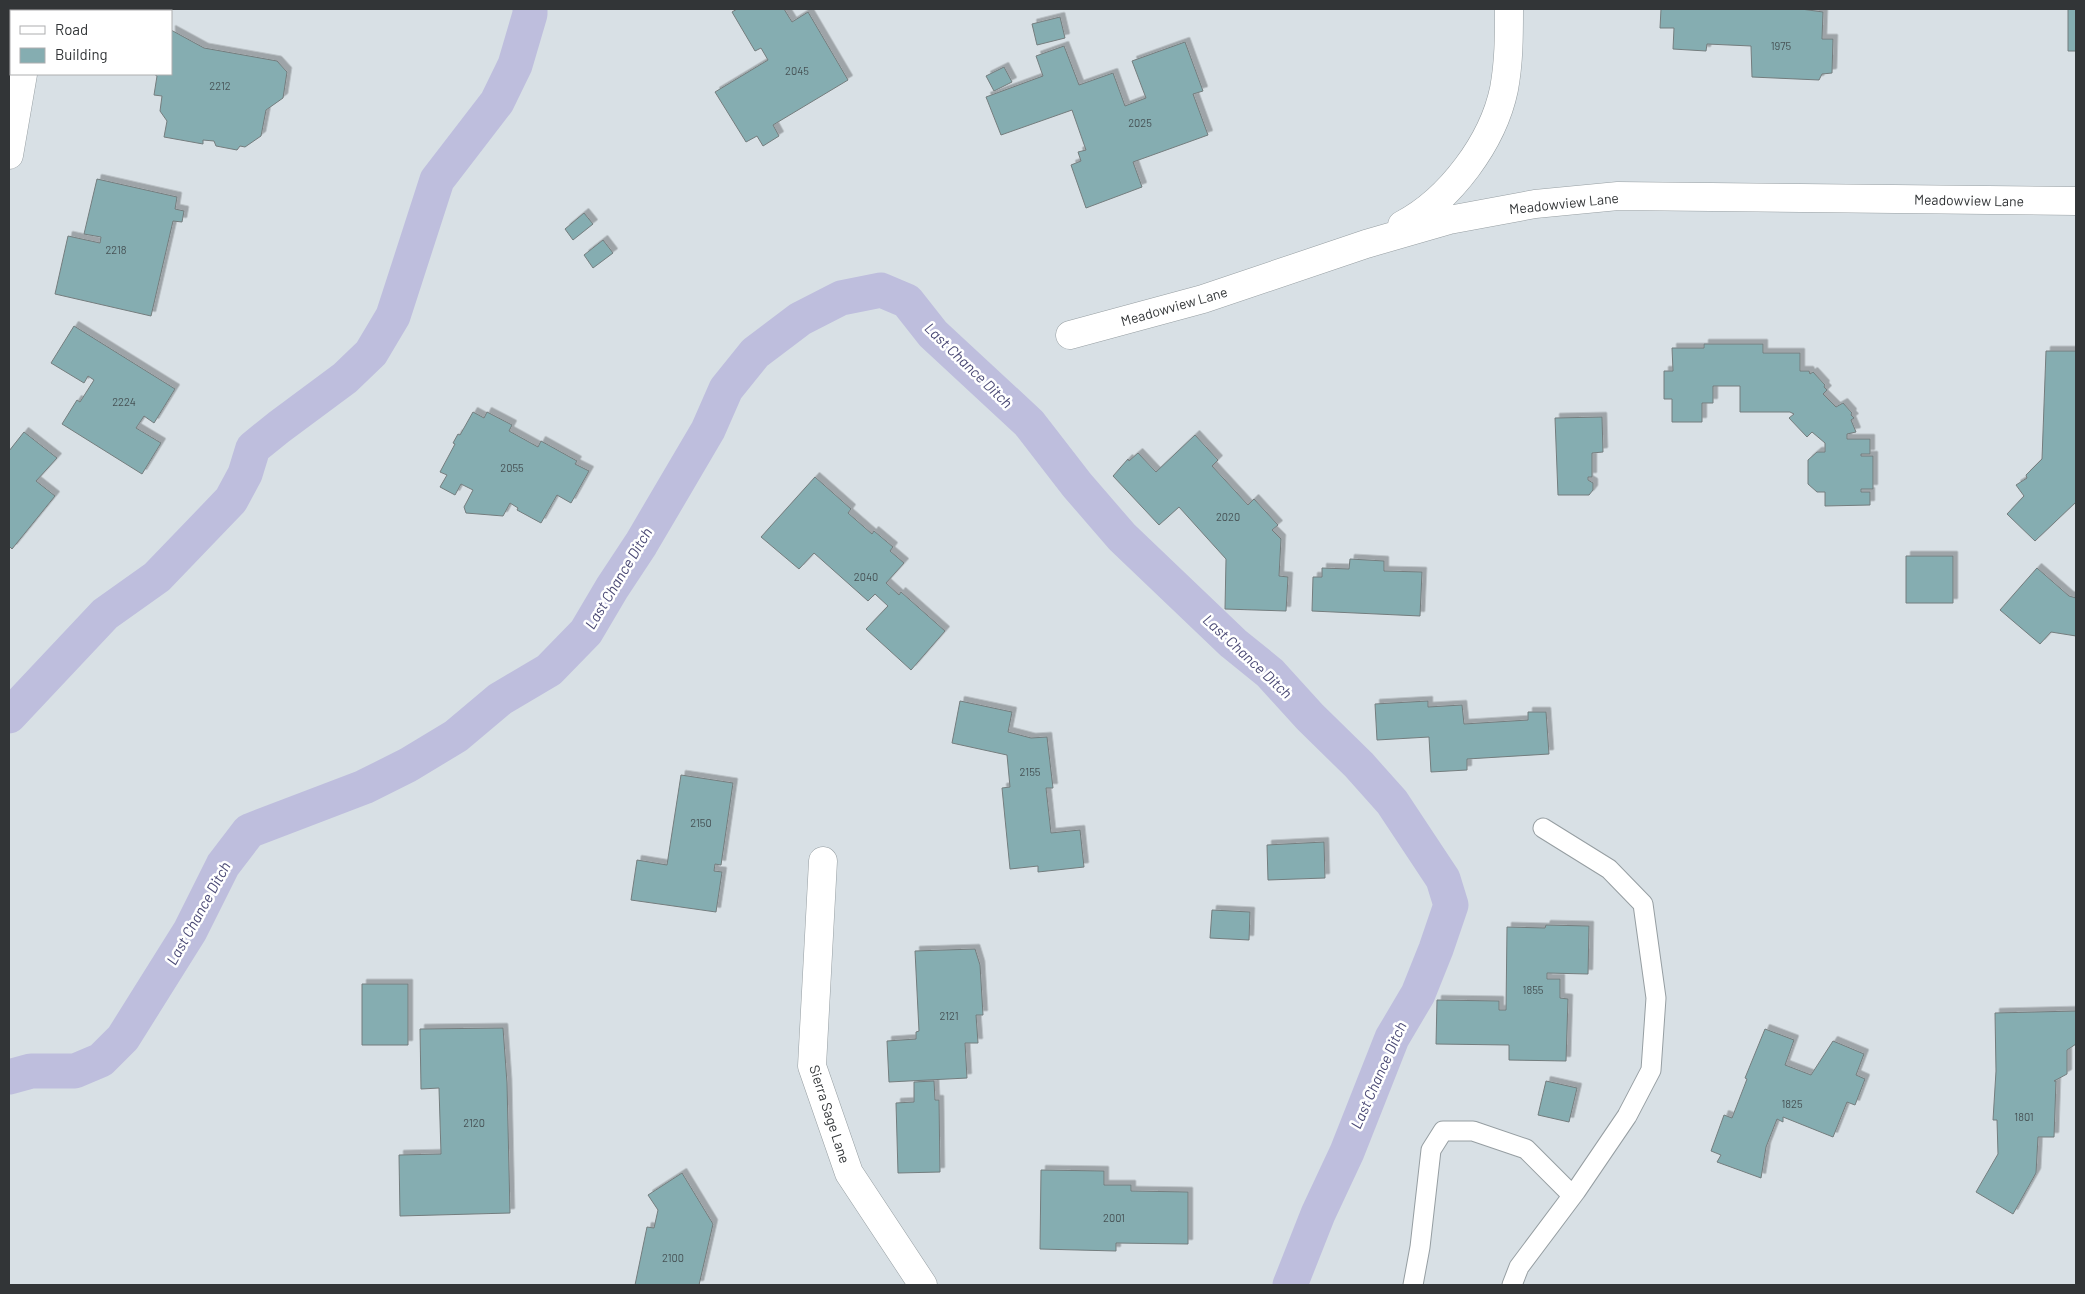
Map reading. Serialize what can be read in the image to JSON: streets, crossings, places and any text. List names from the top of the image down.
{
  "streets": {
    "street": ["Meadowview Lane", "Sierra Sage Lane"]
  },
  "water": ["Last Chance Ditch"],
  "house_numbers": [
    "1975",
    "2045",
    "2212",
    "2025",
    "2218",
    "2224",
    "2055",
    "2020",
    "2040",
    "2155",
    "2150",
    "1855",
    "2121",
    "1825",
    "1801",
    "2120",
    "2001",
    "2100"
  ],
  "legend": ["Road", "Building"]
}
